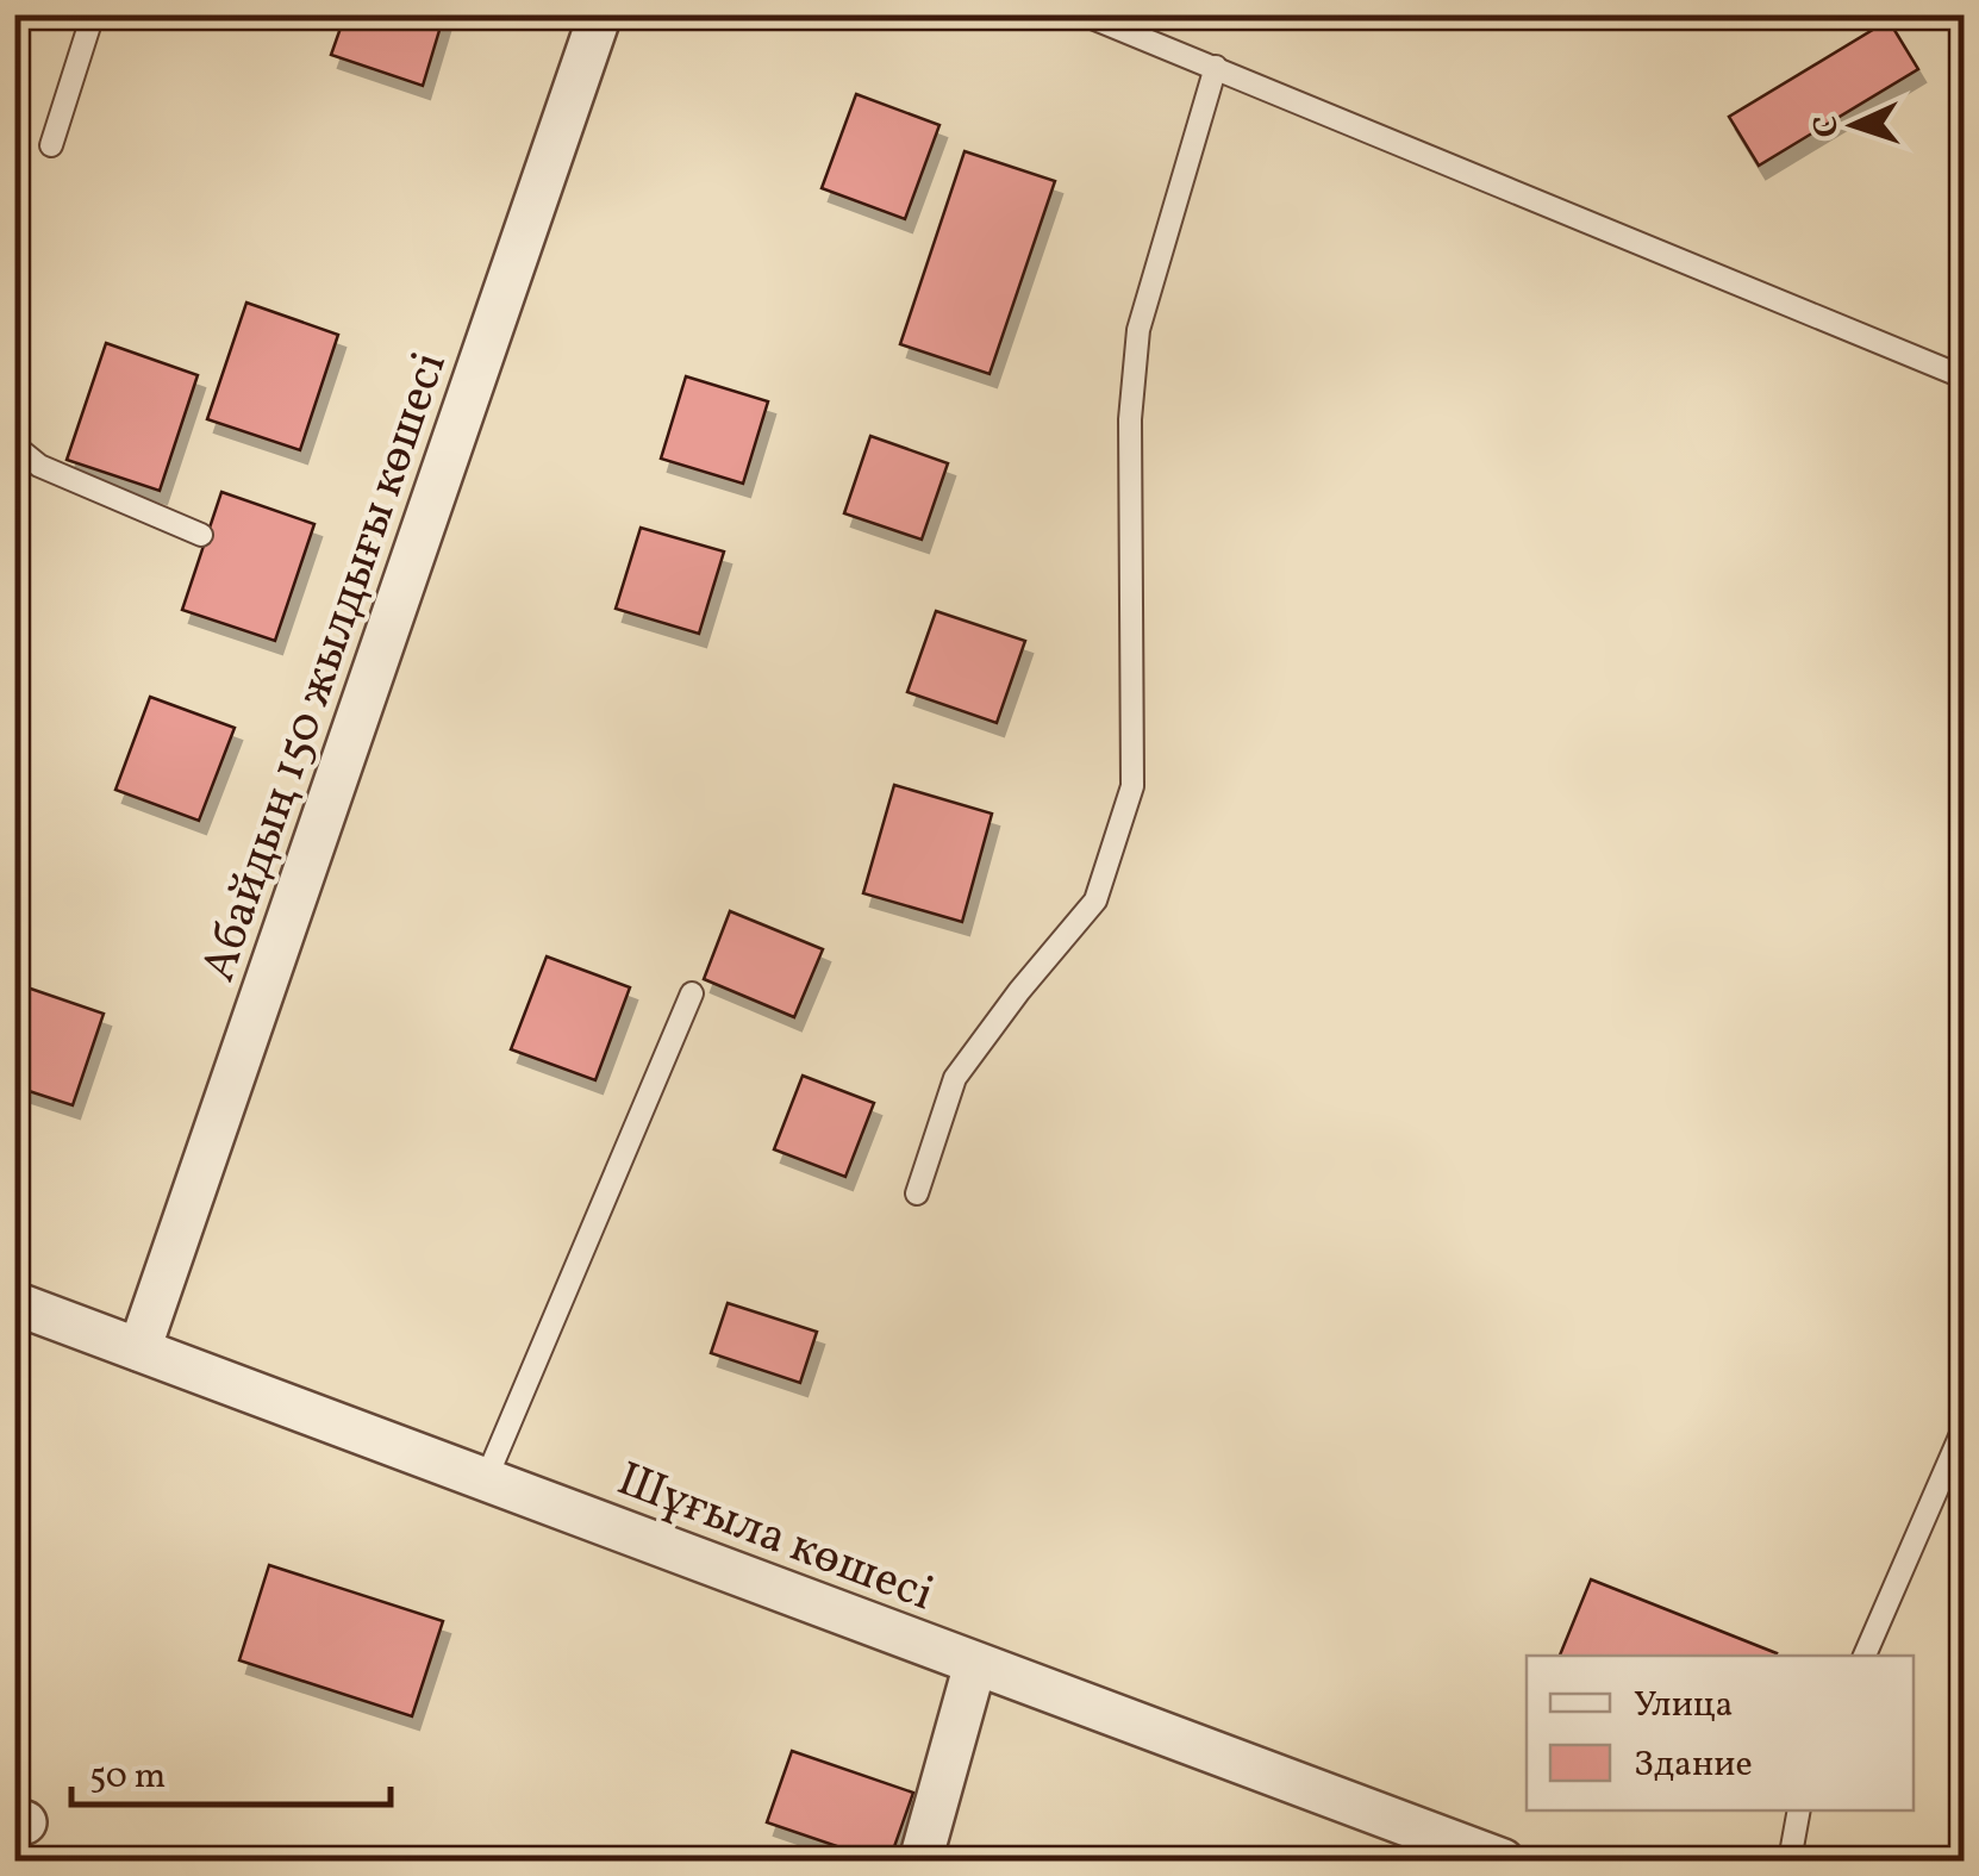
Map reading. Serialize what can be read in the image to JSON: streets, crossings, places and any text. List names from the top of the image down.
{
  "streets": {
    "street": ["Абайдың 150 жылдығы көшесі", "Шұғыла көшесі"]
  },
  "crossings": [
    ["Абайдың 150 жылдығы көшесі", "Шұғыла көшесі"]
  ],
  "legend": ["Улица", "Здание"],
  "scale_bar": "50 m",
  "north": "left"
}
